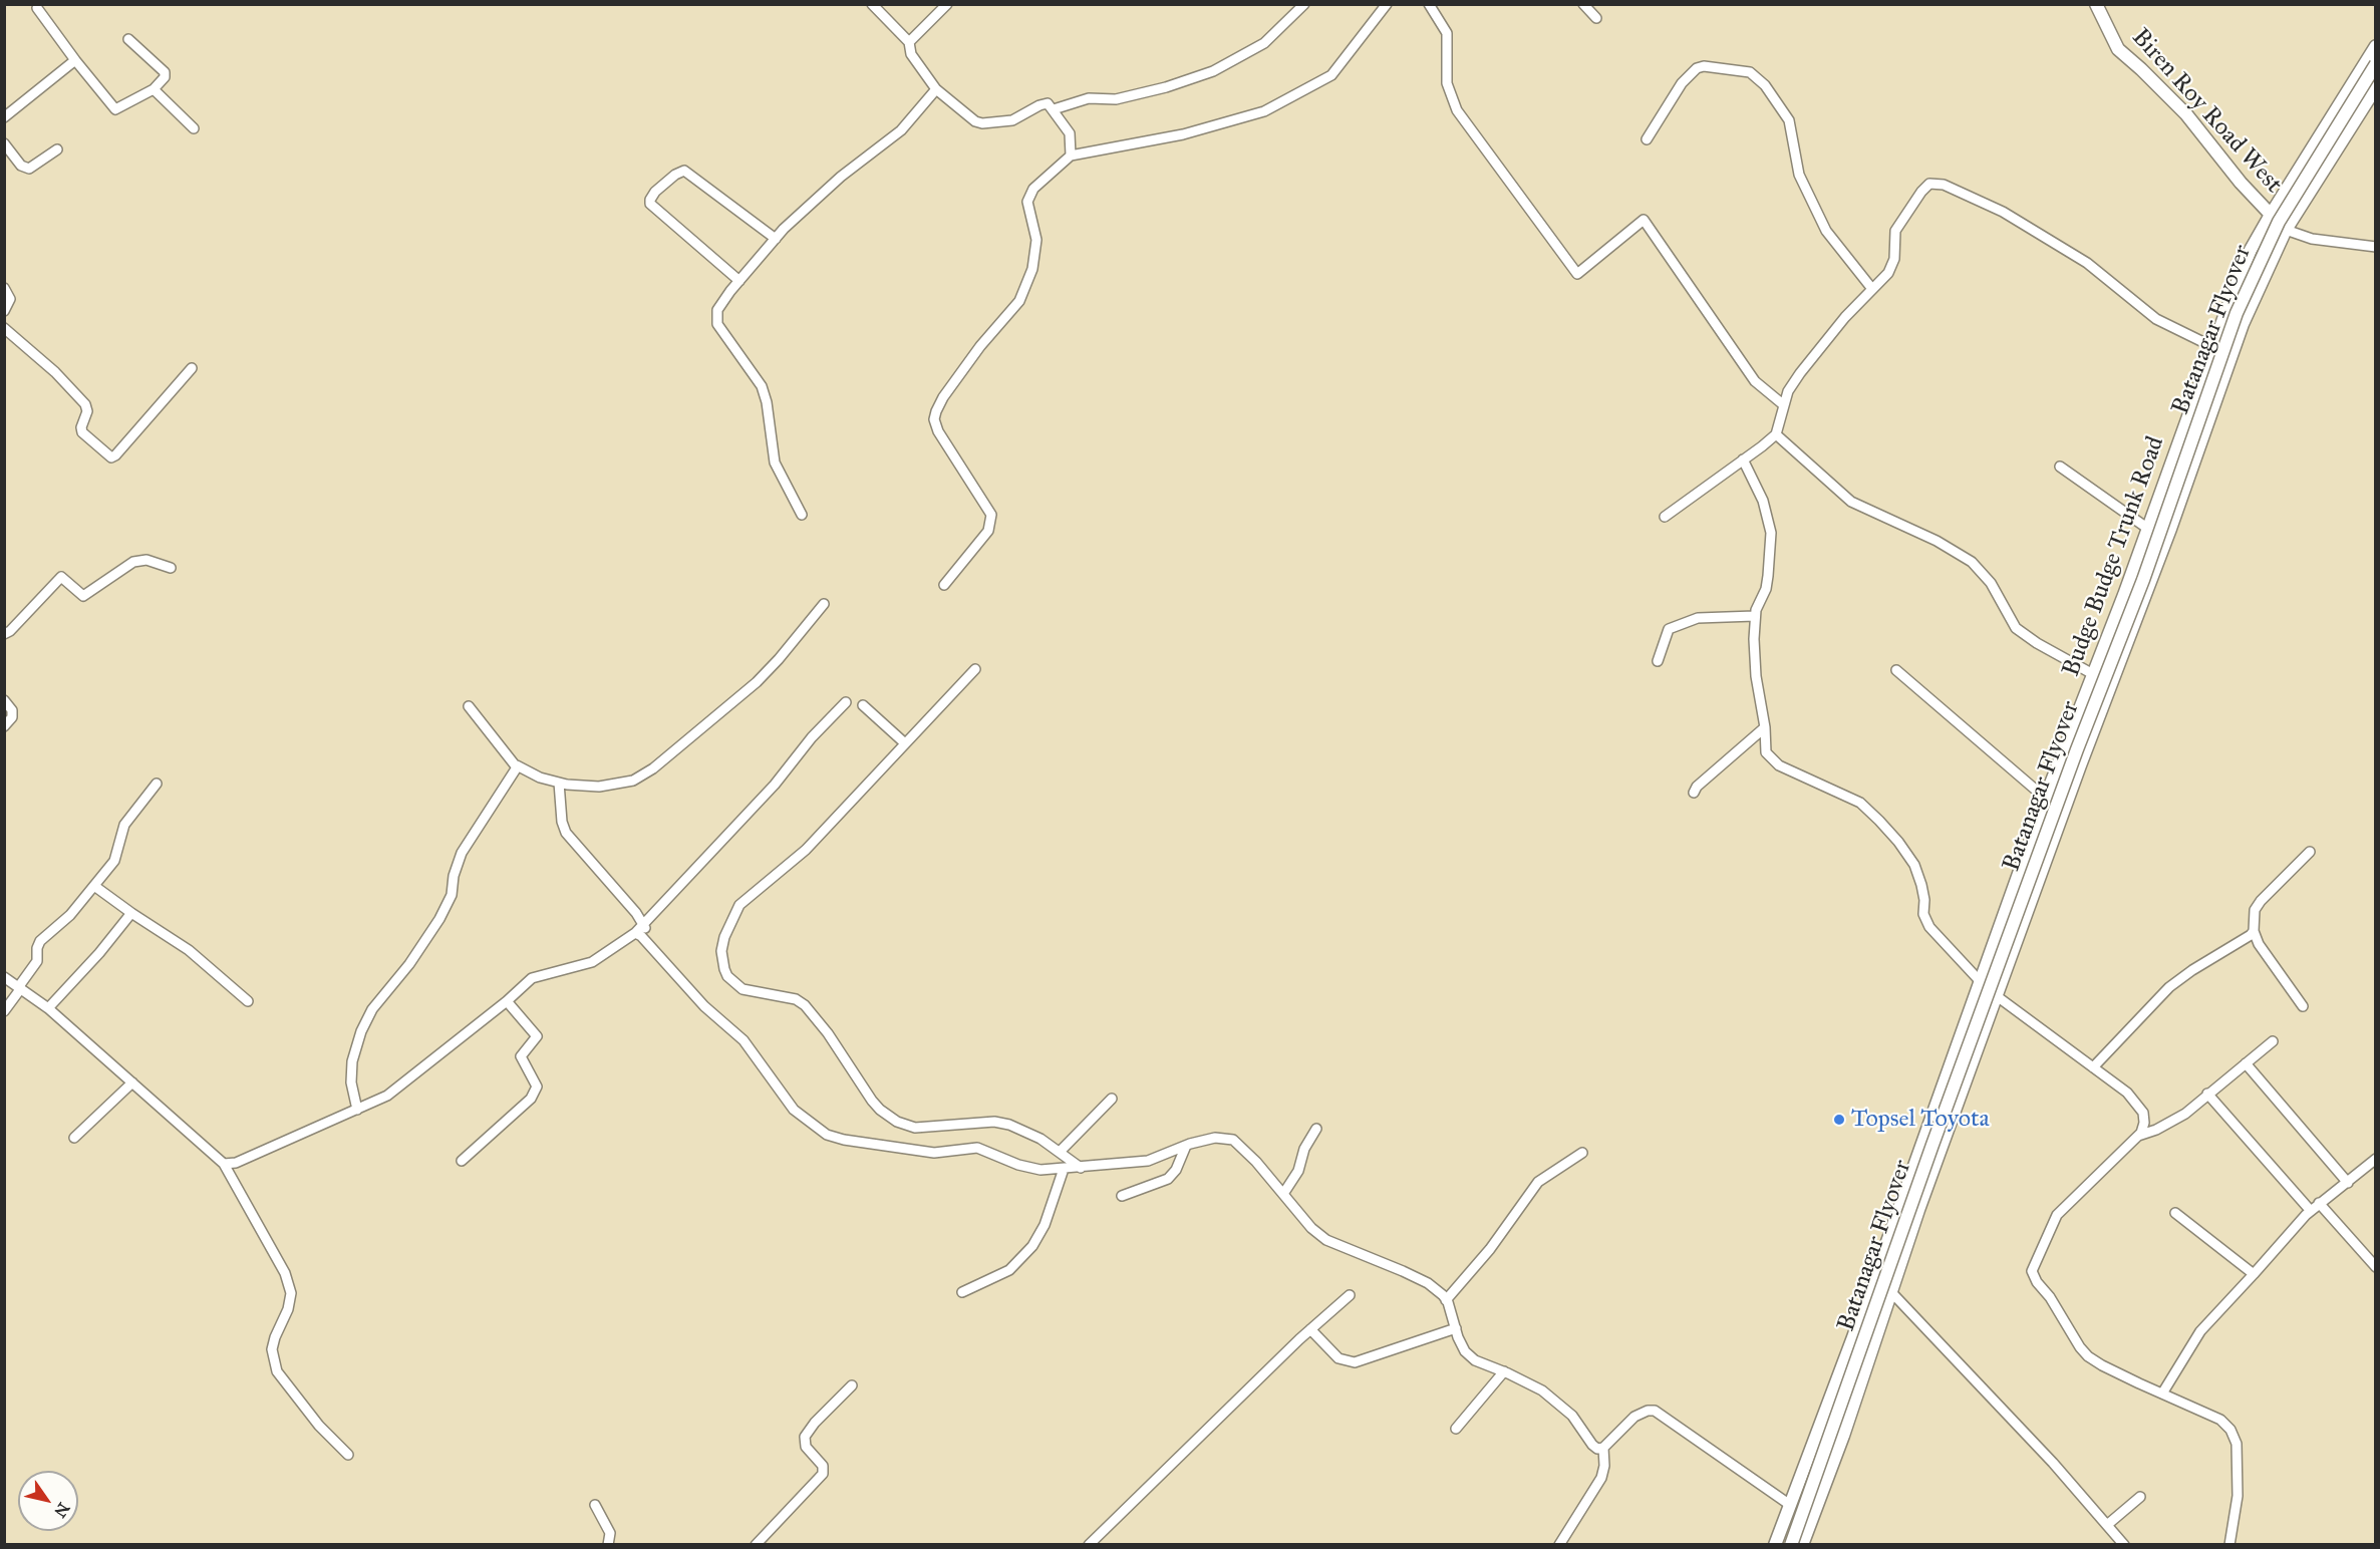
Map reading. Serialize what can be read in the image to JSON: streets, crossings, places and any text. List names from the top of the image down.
{
  "streets": {
    "street": ["Biren Roy Road West", "Batanagar Flyover", "Budge Budge Trunk Road"]
  },
  "crossings": [
    ["Biren Roy Road West", "Budge Budge Trunk Road"]
  ],
  "places": ["Topsel Toyota"],
  "north": "bottom right"
}
